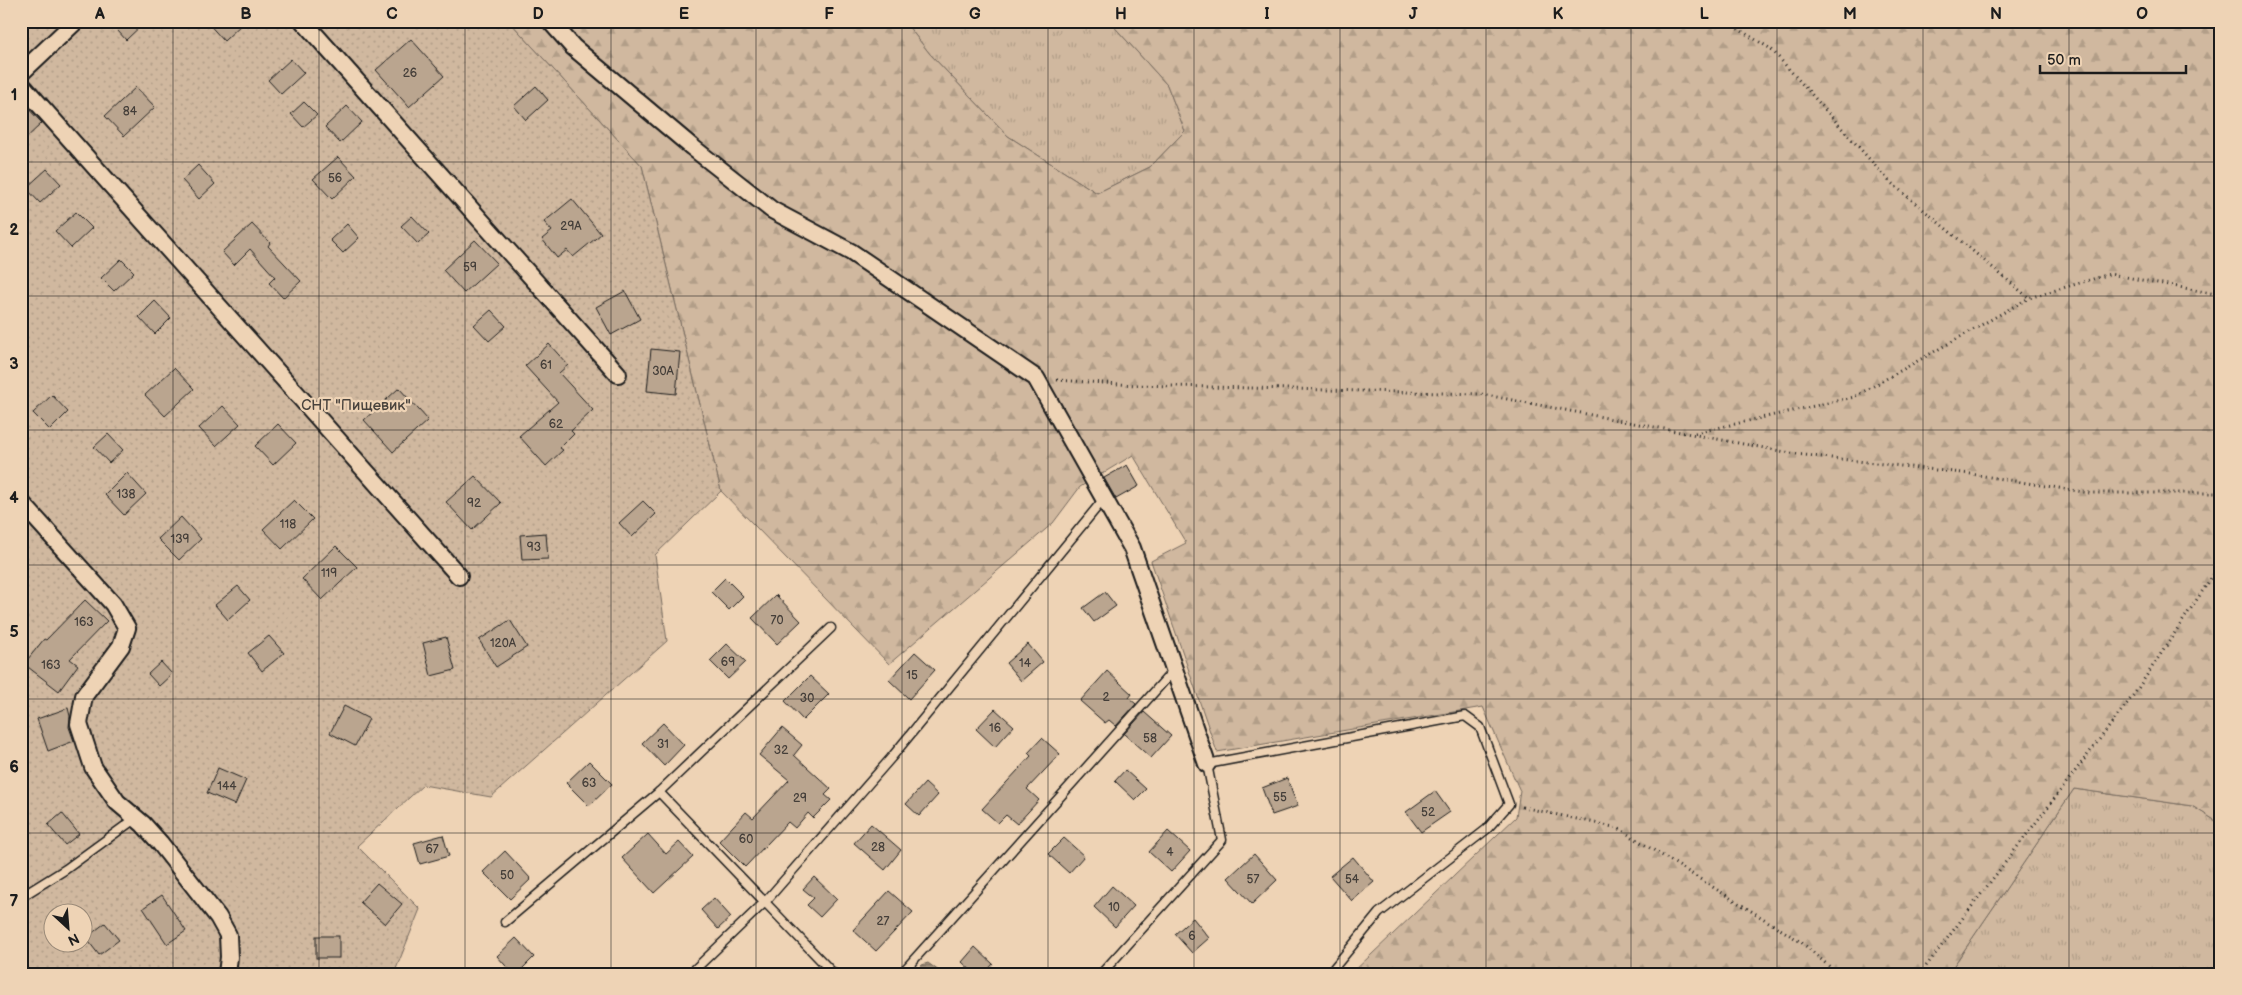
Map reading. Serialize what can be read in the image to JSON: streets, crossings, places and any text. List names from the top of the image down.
{
  "parks": ["СНТ \"Пищевик\""],
  "house_numbers": [
    "26",
    "84",
    "56",
    "29А",
    "59",
    "61",
    "30А",
    "62",
    "138",
    "92",
    "118",
    "139",
    "93",
    "119",
    "70",
    "163",
    "120А",
    "69",
    "14",
    "163",
    "15",
    "2",
    "30",
    "16",
    "58",
    "31",
    "32",
    "63",
    "144",
    "55",
    "29",
    "52",
    "60",
    "28",
    "67",
    "4",
    "50",
    "57",
    "54",
    "10",
    "27",
    "6"
  ],
  "scale_bar": "50 m",
  "north": "bottom right",
  "grid": {
    "columns": [
      "A",
      "B",
      "C",
      "D",
      "E",
      "F",
      "G",
      "H",
      "I",
      "J",
      "K",
      "L",
      "M",
      "N",
      "O"
    ],
    "rows": [
      "1",
      "2",
      "3",
      "4",
      "5",
      "6",
      "7"
    ]
  }
}
